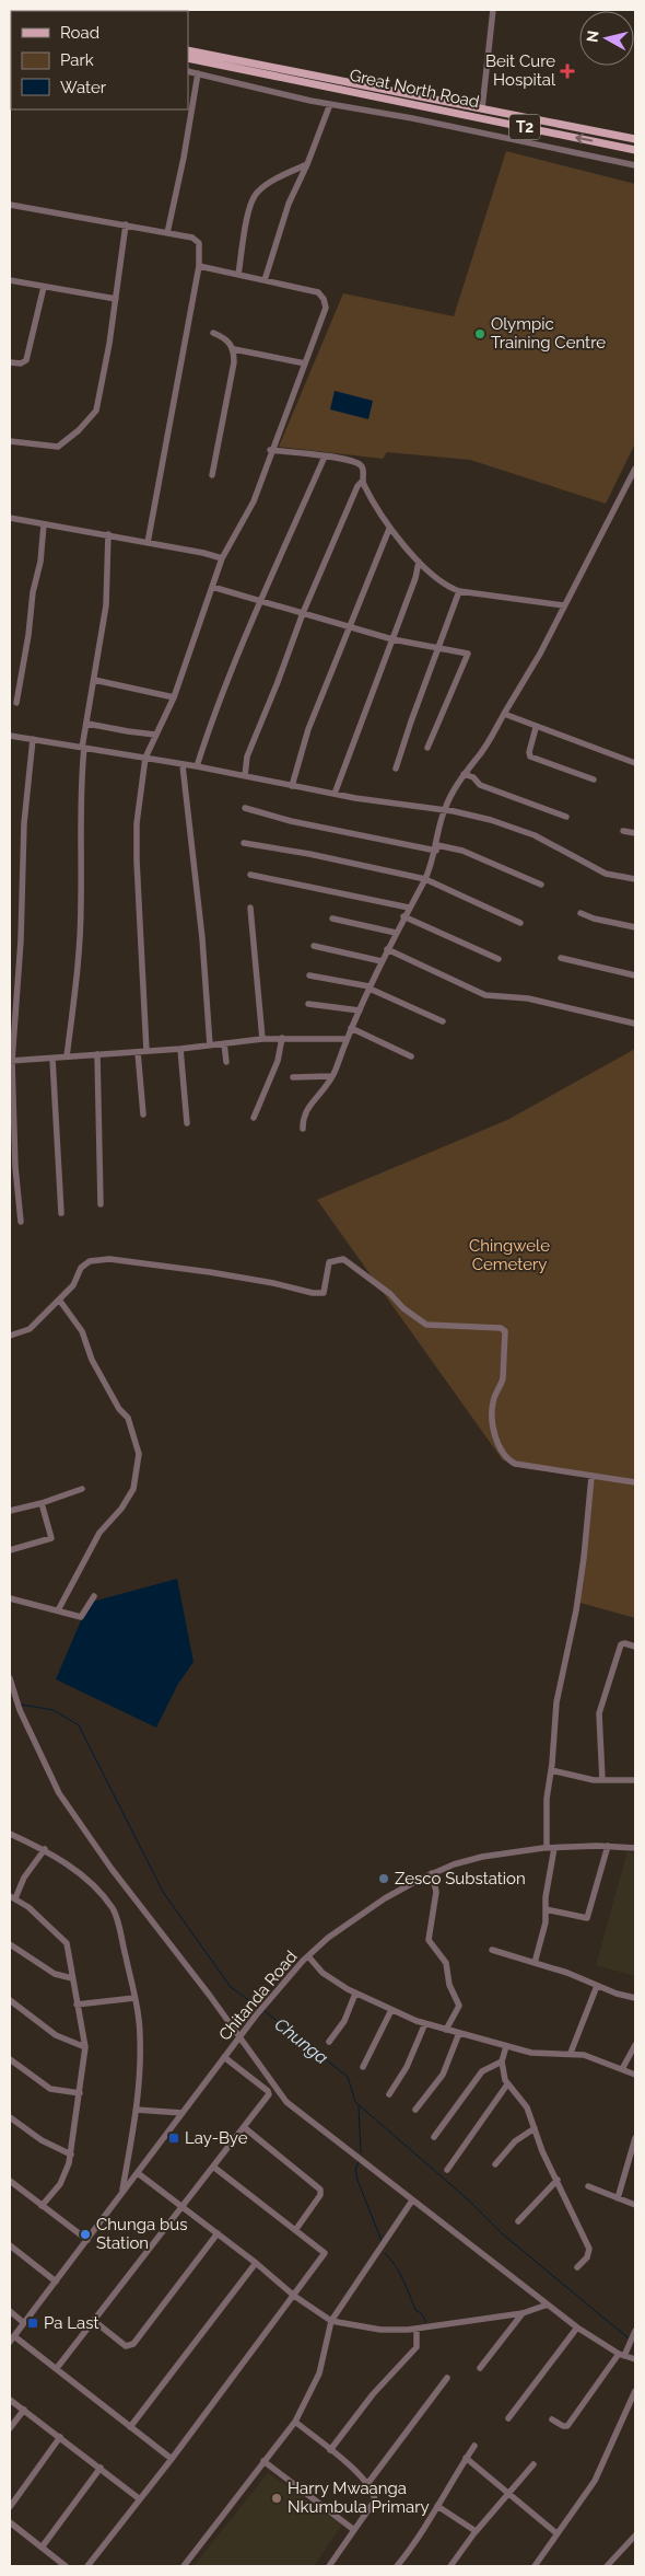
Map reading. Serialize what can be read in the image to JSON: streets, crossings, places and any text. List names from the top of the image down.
{
  "streets": {
    "main road": ["Great North Road", "T2"],
    "street": ["Chitanda Road"]
  },
  "water": ["Chunga"],
  "parks": ["Chingwele Cemetery"],
  "places": {
    "health": ["Beit Cure Hospital"],
    "other": [
      "Olympic Training Centre",
      "Zesco Substation",
      "Chunga bus Station",
      "Harry Mwaanga Nkumbula Primary"
    ],
    "transit": ["Lay-Bye", "Pa Last"]
  },
  "legend": ["Road", "Park", "Water"],
  "north": "left"
}
